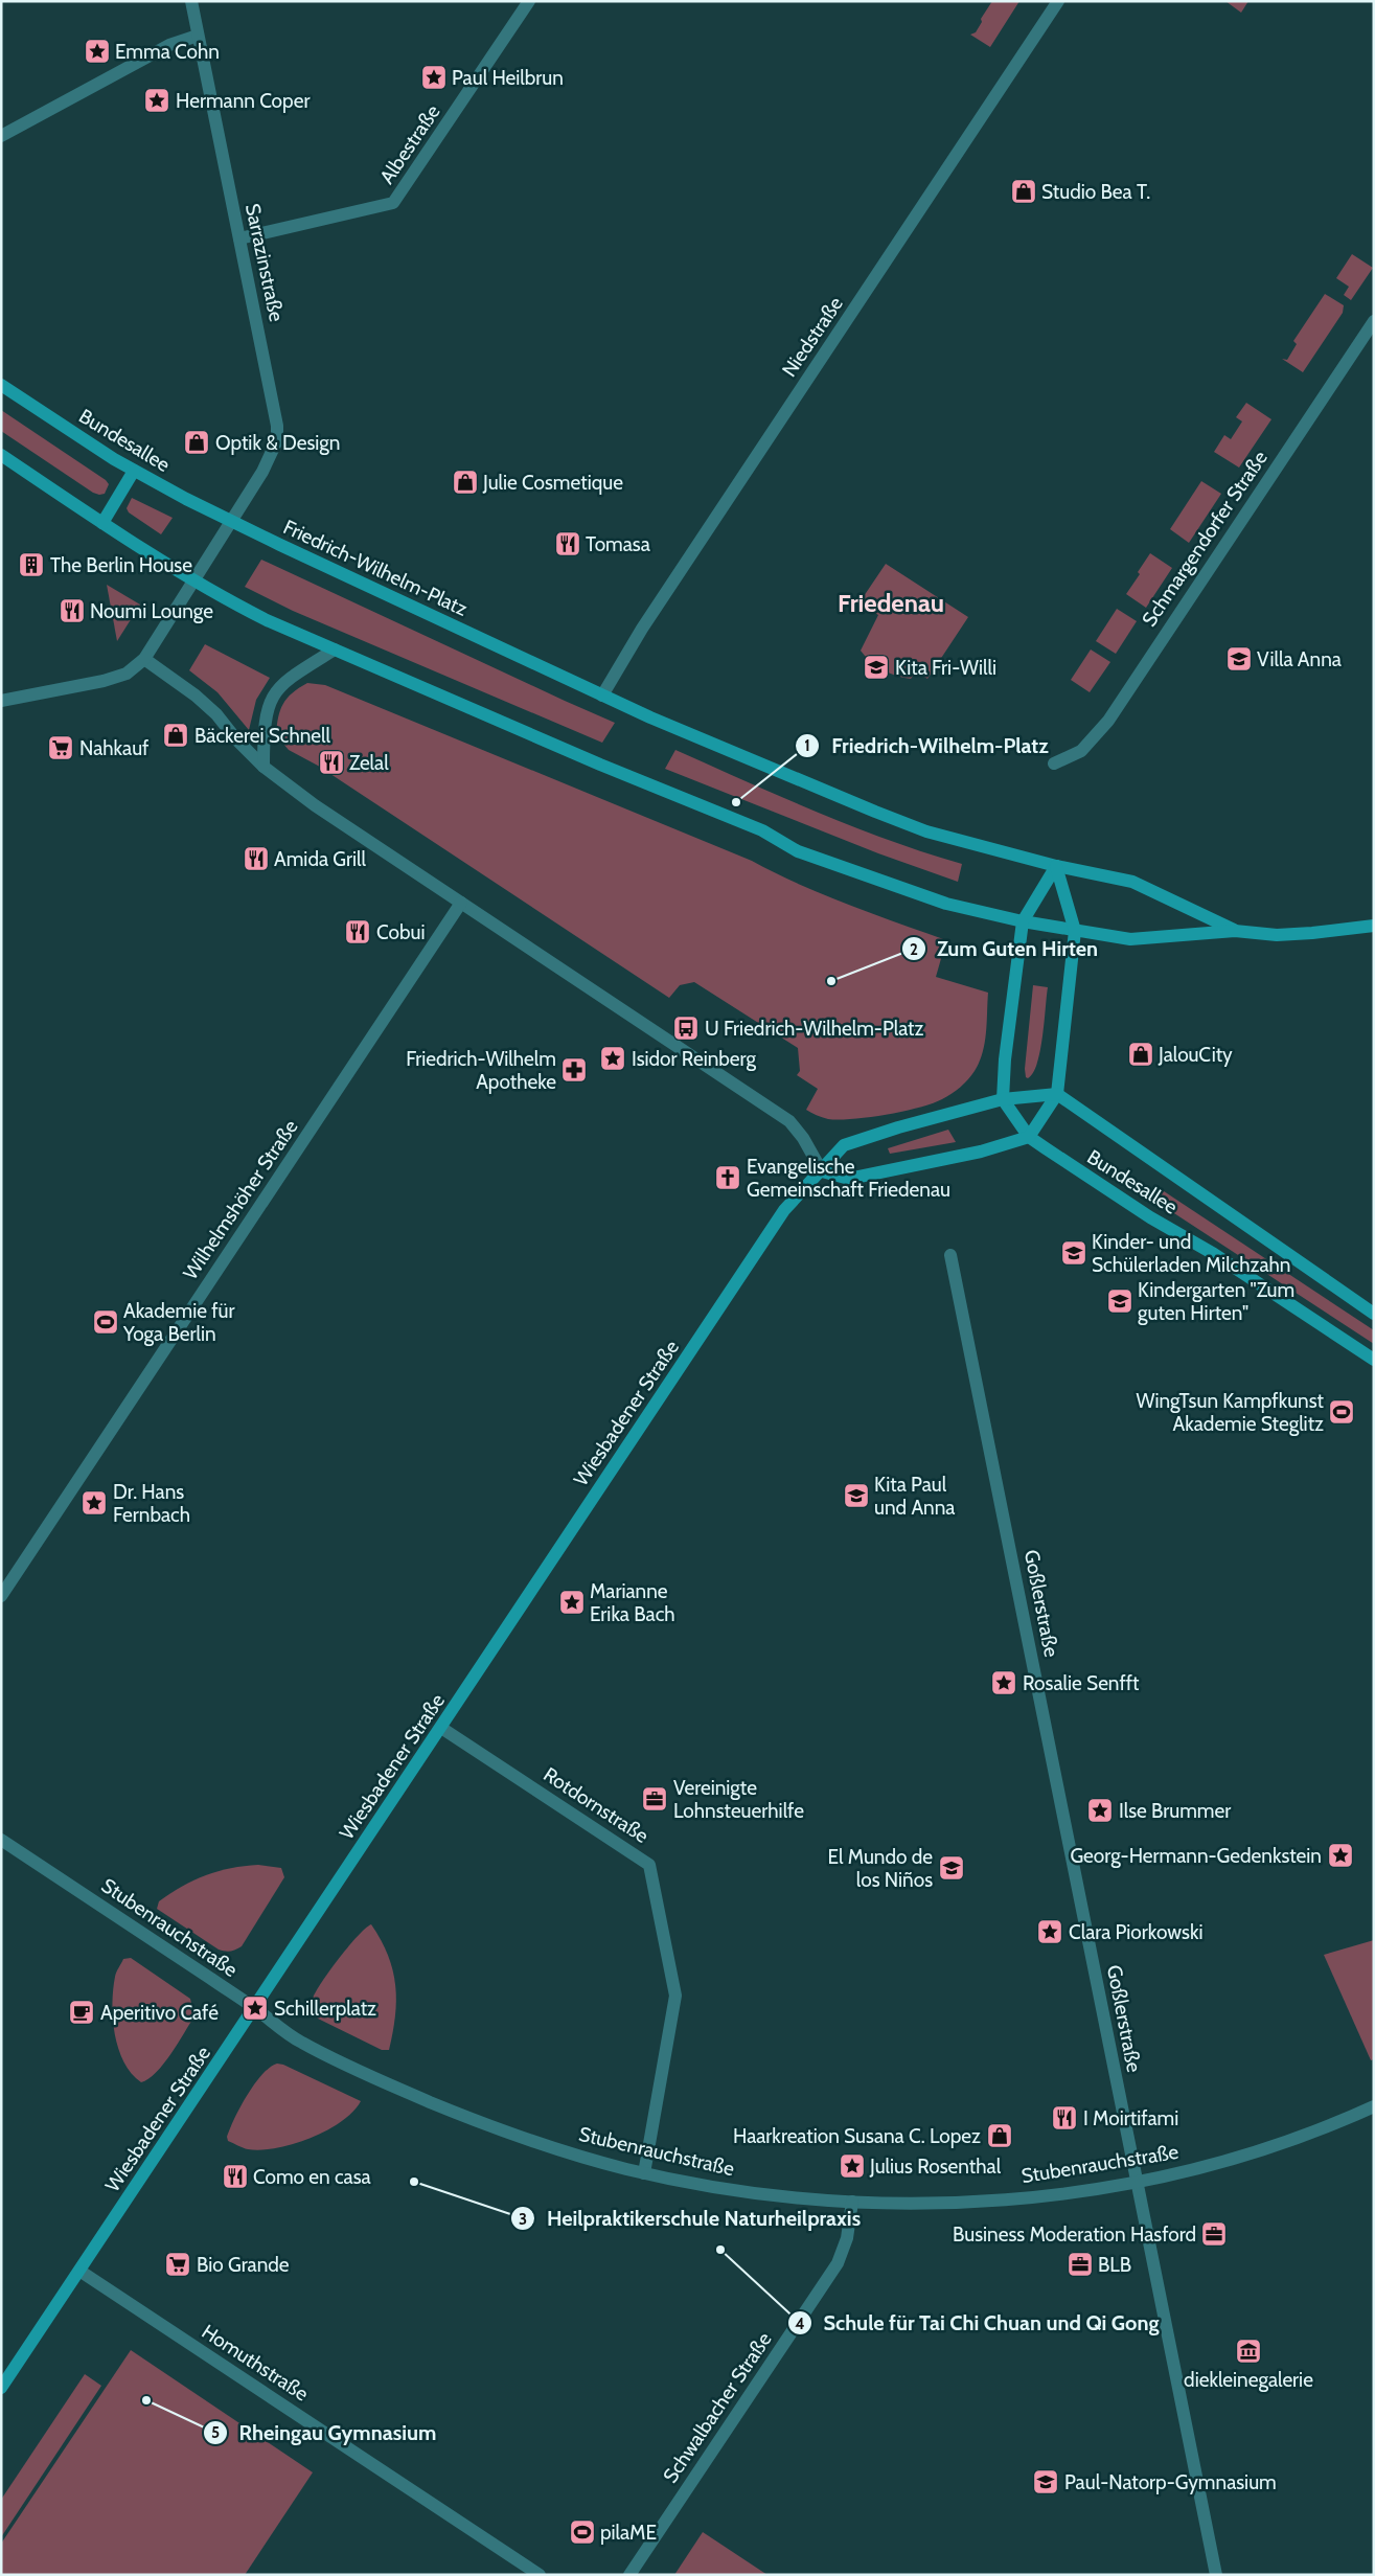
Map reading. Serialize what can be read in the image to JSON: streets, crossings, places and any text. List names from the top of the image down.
{
  "streets": {
    "street": [
      "Albestraße",
      "Sarrazinstraße",
      "Niedstraße",
      "Bundesallee",
      "Schmargendorfer Straße",
      "Friedrich-Wilhelm-Platz",
      "Wilhelmshöher Straße",
      "Wiesbadener Straße",
      "Goßlerstraße",
      "Rotdornstraße",
      "Stubenrauchstraße",
      "Homuthstraße",
      "Schwalbacher Straße"
    ]
  },
  "crossings": [
    ["Albestraße", "Sarrazinstraße"],
    ["Sarrazinstraße", "Bundesallee"],
    ["Sarrazinstraße", "Friedrich-Wilhelm-Platz"],
    ["Niedstraße", "Friedrich-Wilhelm-Platz"],
    ["Bundesallee", "Friedrich-Wilhelm-Platz"],
    ["Wiesbadener Straße", "Rotdornstraße"],
    ["Wiesbadener Straße", "Stubenrauchstraße"],
    ["Wiesbadener Straße", "Homuthstraße"],
    ["Goßlerstraße", "Stubenrauchstraße"],
    ["Rotdornstraße", "Stubenrauchstraße"],
    ["Stubenrauchstraße", "Schwalbacher Straße"]
  ],
  "districts": ["Friedenau"],
  "places": {
    "place": [
      "Emma Cohn",
      "Paul Heilbrun",
      "Hermann Coper",
      "Isidor Reinberg",
      "Dr. Hans Fernbach",
      "Marianne Erika Bach",
      "Rosalie Senfft",
      "Ilse Brummer",
      "Georg-Hermann-Gedenkstein",
      "Clara Piorkowski",
      "Schillerplatz",
      "Julius Rosenthal"
    ],
    "shop": [
      "Studio Bea T.",
      "Optik & Design",
      "Julie Cosmetique",
      "Bäckerei Schnell",
      "JalouCity",
      "Haarkreation Susana C. Lopez"
    ],
    "restaurant": [
      "Tomasa",
      "Noumi Lounge",
      "Zelal",
      "Amida Grill",
      "Cobui",
      "I Moirtifami",
      "Como en casa"
    ],
    "building": ["The Berlin House"],
    "school or university": [
      "Villa Anna",
      "Kita Fri-Willi",
      "Kinder- und Schülerladen Milchzahn",
      "Kindergarten \"Zum guten Hirten\"",
      "Kita Paul und Anna",
      "El Mundo de los Niños",
      "Paul-Natorp-Gymnasium"
    ],
    "supermarket": ["Nahkauf", "Bio Grande"],
    "other": [
      "Friedrich-Wilhelm-Platz",
      "Zum Guten Hirten",
      "Heilpraktikerschule Naturheilpraxis",
      "Schule für Tai Chi Chuan und Qi Gong",
      "Rheingau Gymnasium"
    ],
    "bus stop": ["U Friedrich-Wilhelm-Platz"],
    "pharmacy": ["Friedrich-Wilhelm Apotheke"],
    "church": ["Evangelische Gemeinschaft Friedenau"],
    "sports": ["Akademie für Yoga Berlin", "WingTsun Kampfkunst Akademie Steglitz", "pilaME"],
    "office": ["Vereinigte Lohnsteuerhilfe", "Business Moderation Hasford", "BLB"],
    "cafe": ["Aperitivo Café"],
    "museum": ["diekleinegalerie"]
  }
}
